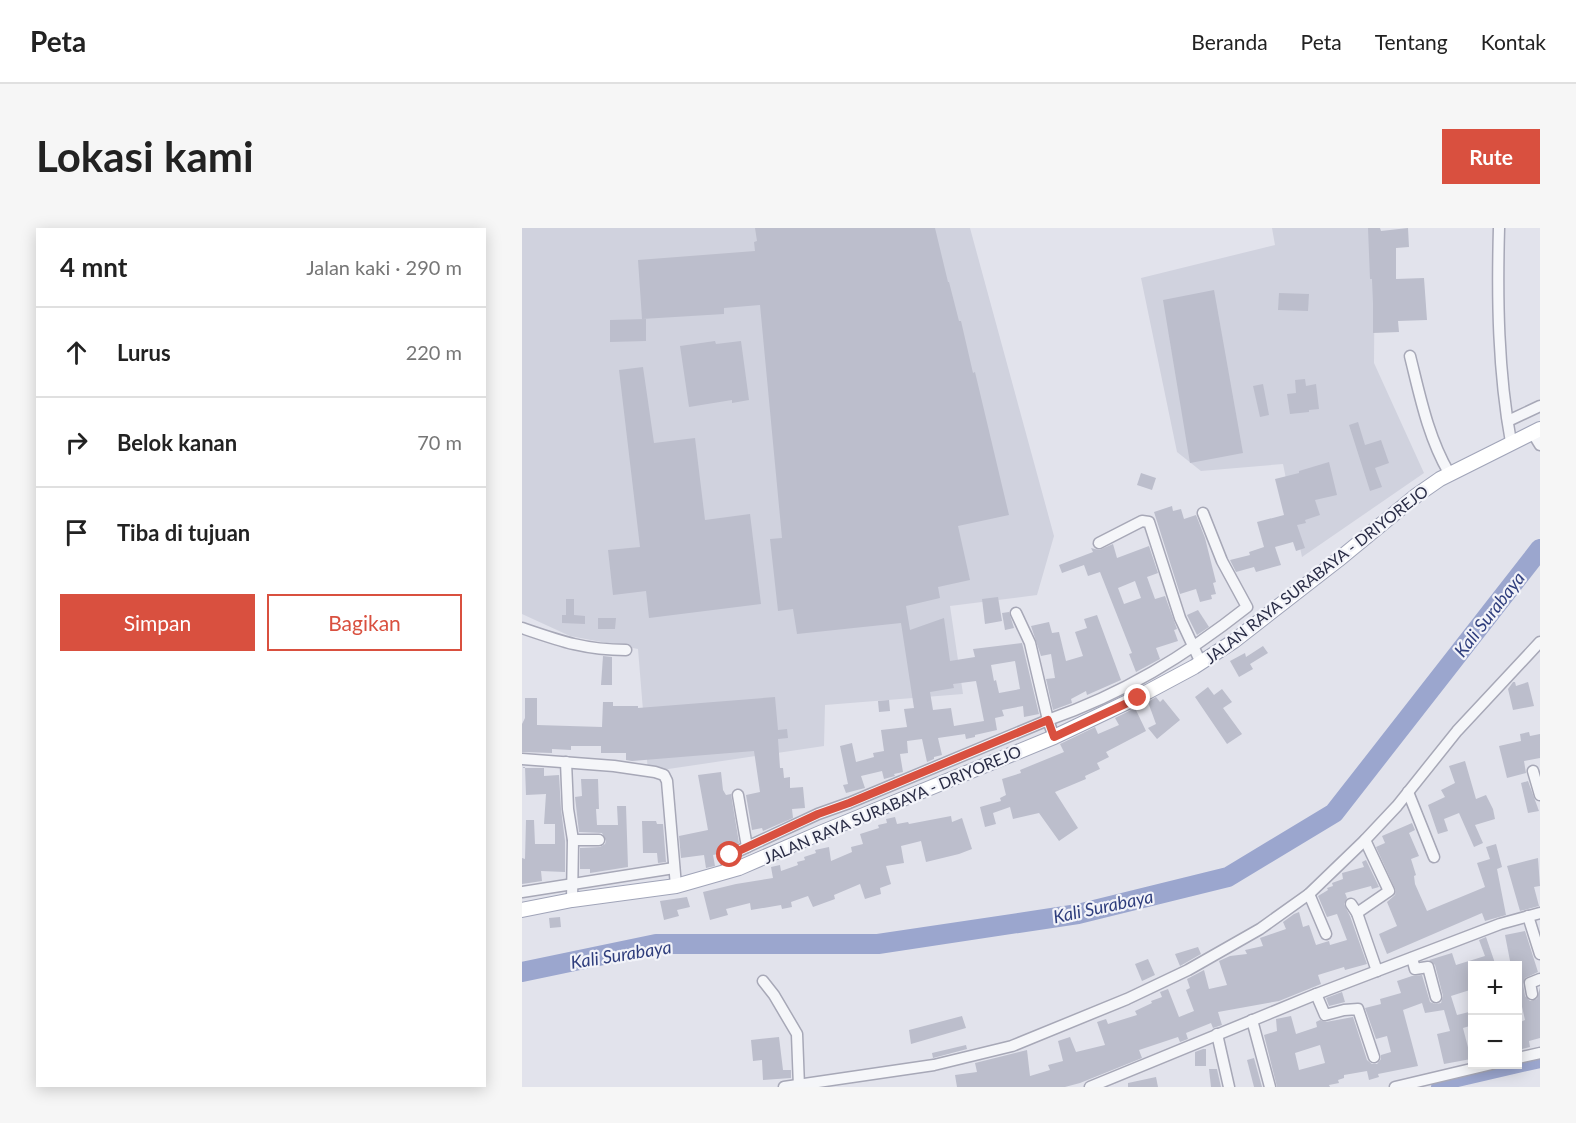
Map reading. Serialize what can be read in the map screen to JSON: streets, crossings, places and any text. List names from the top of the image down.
{
  "streets": {
    "main road": ["JALAN RAYA SURABAYA - DRIYOREJO"]
  },
  "water": ["Kali Surabaya"],
  "page": {
    "header": "Peta",
    "nav": [
      "Beranda",
      "Peta",
      "Tentang",
      "Kontak"
    ],
    "buttons": [
      "Rute",
      ["Simpan", "Bagikan"]
    ],
    "title": "Lokasi kami",
    "heading": ["4 mnt", "Jalan kaki · 290 m"],
    "list": [
      ["Lurus", "220 m"],
      ["Belok kanan", "70 m"],
      "Tiba di tujuan"
    ],
    "map_buttons": ["+", "−"]
  }
}
